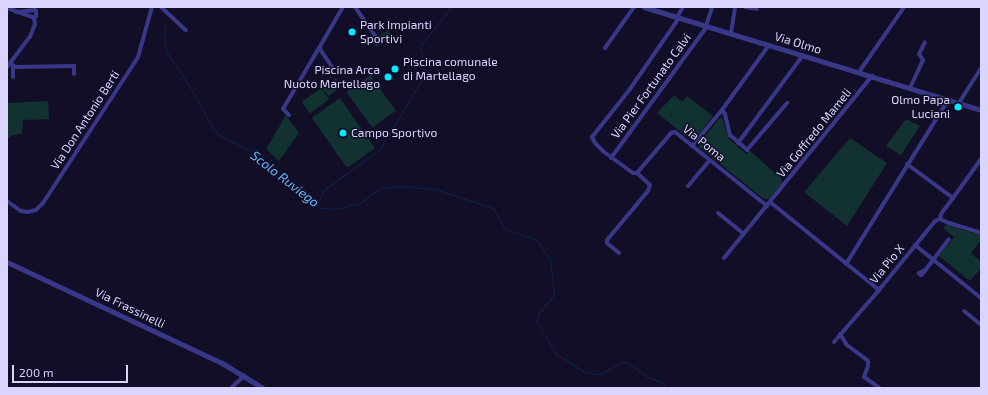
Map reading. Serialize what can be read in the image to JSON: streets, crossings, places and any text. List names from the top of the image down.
{
  "streets": {
    "street": [
      "Via Olmo",
      "Via Pier Fortunato Calvi",
      "Via Don Antonio Berti",
      "Via Goffredo Mameli",
      "Via Poma",
      "Via Pio X",
      "Via Frassinelli"
    ]
  },
  "crossings": [
    ["Via Olmo", "Via Pier Fortunato Calvi"],
    ["Via Olmo", "Via Goffredo Mameli"],
    ["Via Goffredo Mameli", "Via Poma"],
    ["Via Poma", "Via Pio X"]
  ],
  "water": ["Scolo Ruviego"],
  "places": [
    "Park Impianti Sportivi",
    "Piscina comunale di Martellago",
    "Piscina Arca Nuoto Martellago",
    "Olmo Papa Luciani",
    "Campo Sportivo"
  ],
  "scale_bar": "200 m"
}
